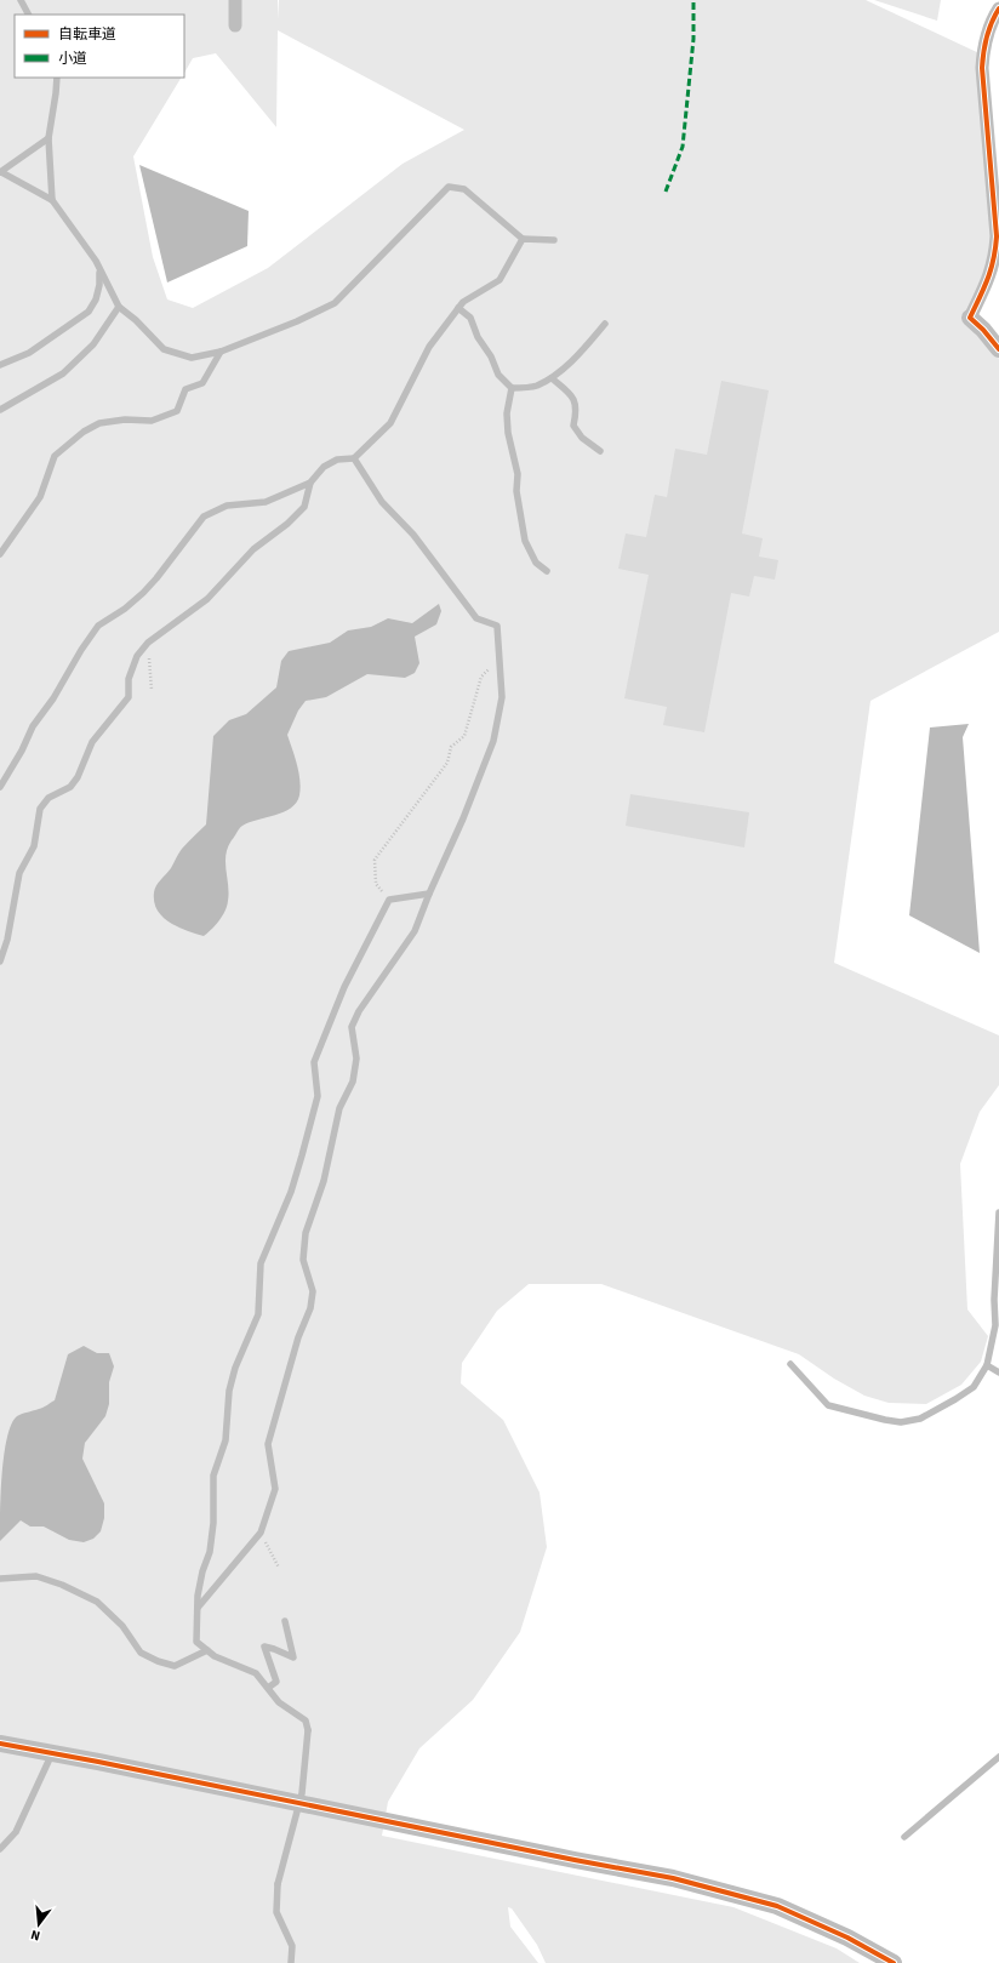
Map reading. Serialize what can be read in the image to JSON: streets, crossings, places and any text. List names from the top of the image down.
{
  "legend": ["自転車道", "小道"],
  "north": "bottom"
}
